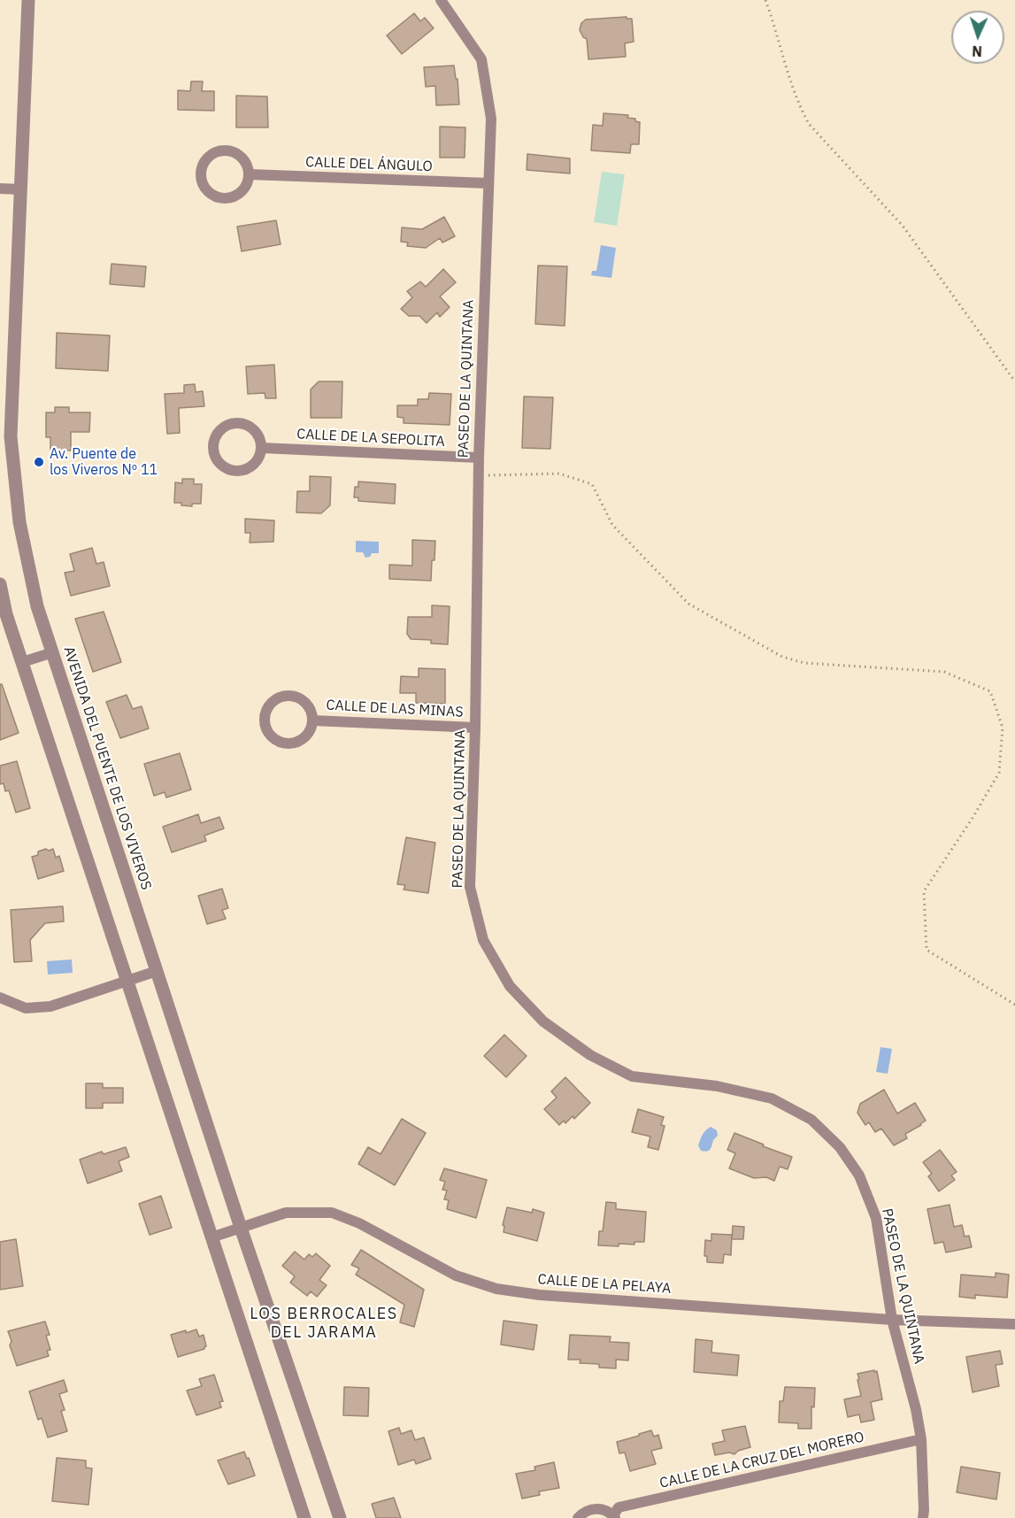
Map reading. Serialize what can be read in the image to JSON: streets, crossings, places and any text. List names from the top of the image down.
{
  "streets": {
    "street": [
      "CALLE DEL ÁNGULO",
      "PASEO DE LA QUINTANA",
      "CALLE DE LA SEPOLITA",
      "CALLE DE LAS MINAS",
      "AVENIDA DEL PUENTE DE LOS VIVEROS",
      "CALLE DE LA PELAYA",
      "CALLE DE LA CRUZ DEL MORERO"
    ]
  },
  "crossings": [
    ["CALLE DEL ÁNGULO", "PASEO DE LA QUINTANA"],
    ["PASEO DE LA QUINTANA", "CALLE DE LA SEPOLITA"],
    ["PASEO DE LA QUINTANA", "CALLE DE LAS MINAS"],
    ["PASEO DE LA QUINTANA", "CALLE DE LA PELAYA"],
    ["PASEO DE LA QUINTANA", "CALLE DE LA CRUZ DEL MORERO"],
    ["AVENIDA DEL PUENTE DE LOS VIVEROS", "CALLE DE LA PELAYA"]
  ],
  "districts": ["LOS BERROCALES DEL JARAMA"],
  "places": ["Av. Puente de los Viveros Nº 11"],
  "north": "bottom"
}
